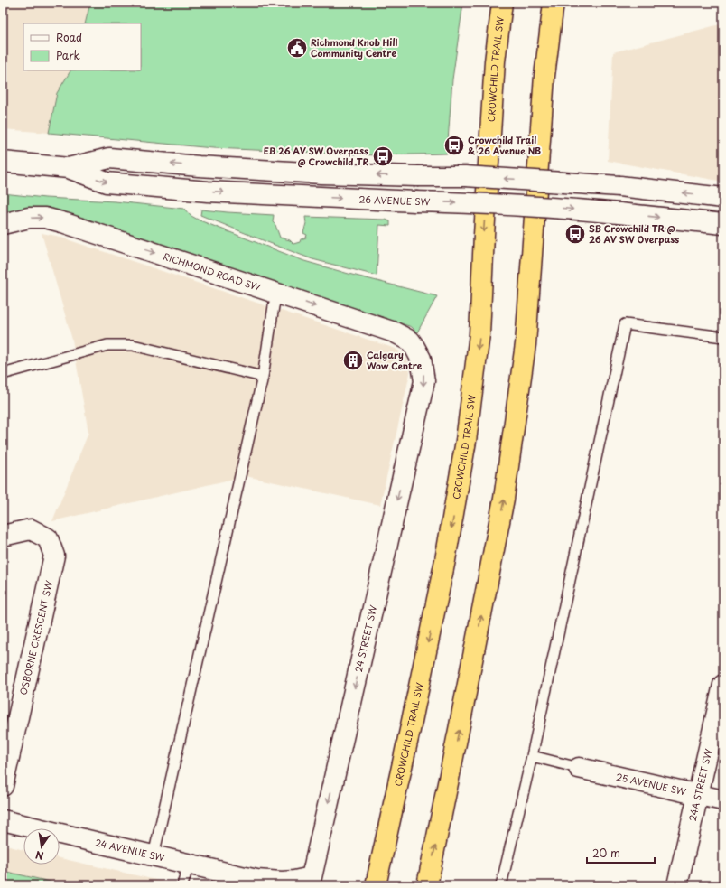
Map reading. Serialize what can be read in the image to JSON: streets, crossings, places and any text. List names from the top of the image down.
{
  "streets": {
    "highway": ["CROWCHILD TRAIL SW"],
    "street": [
      "26 AVENUE SW",
      "RICHMOND ROAD SW",
      "OSBORNE CRESCENT SW",
      "24 STREET SW",
      "25 AVENUE SW",
      "24A STREET SW",
      "24 AVENUE SW"
    ]
  },
  "crossings": [
    ["RICHMOND ROAD SW", "24 STREET SW"],
    ["24 STREET SW", "24 AVENUE SW"],
    ["25 AVENUE SW", "24A STREET SW"]
  ],
  "one_way": ["RICHMOND ROAD SW", "24 STREET SW"],
  "places": {
    "public building": ["Richmond Knob Hill Community Centre"],
    "bus stop": ["Crowchild Trail & 26 Avenue NB", "EB 26 AV SW Overpass @ Crowchild TR", "SB Crowchild TR @ 26 AV SW Overpass"],
    "building": ["Calgary Wow Centre"]
  },
  "legend": ["Road", "Park"],
  "scale_bar": "20 m",
  "north": "bottom"
}
